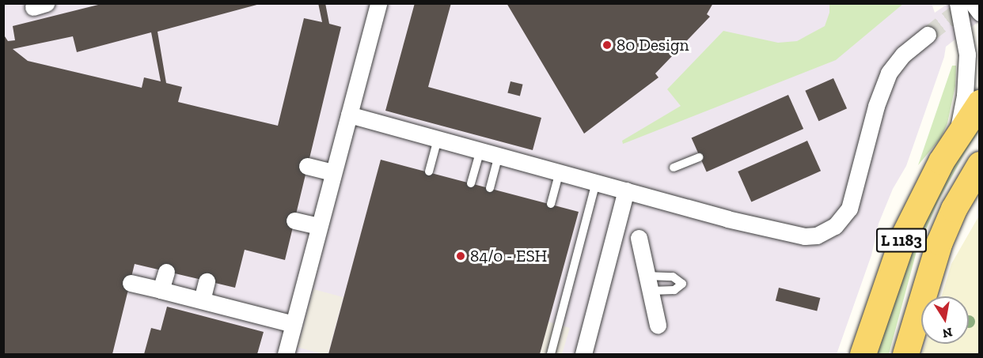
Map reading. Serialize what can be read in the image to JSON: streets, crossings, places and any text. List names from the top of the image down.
{
  "streets": {
    "main road": ["L 1183"]
  },
  "places": ["80 Design", "84/0 - ESH"],
  "north": "bottom"
}
